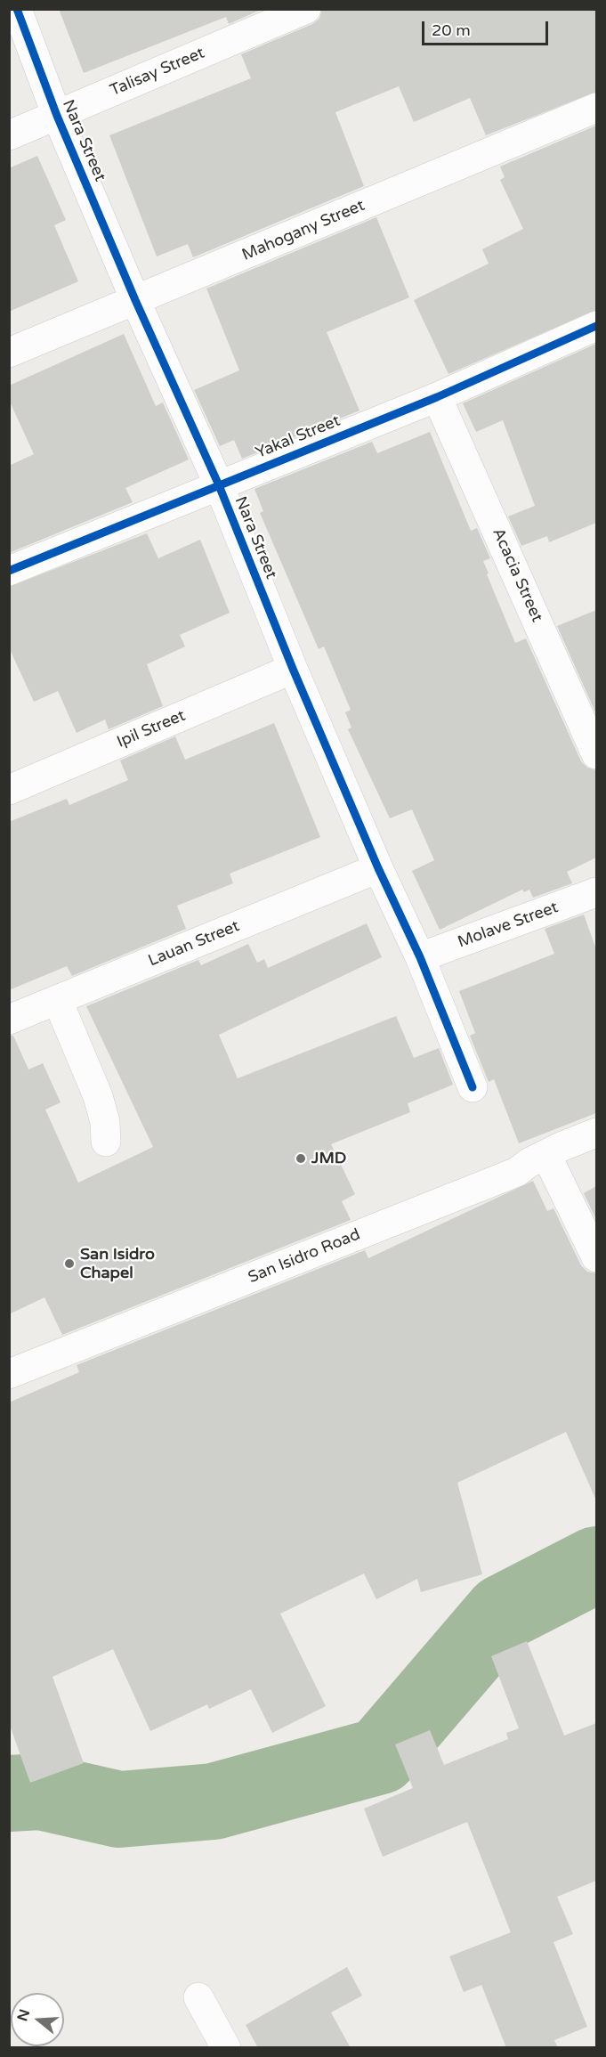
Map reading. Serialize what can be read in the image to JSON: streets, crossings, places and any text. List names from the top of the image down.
{
  "streets": {
    "street": [
      "Talisay Street",
      "Nara Street",
      "Mahogany Street",
      "Yakal Street",
      "Acacia Street",
      "Ipil Street",
      "Molave Street",
      "Lauan Street",
      "San Isidro Road"
    ]
  },
  "crossings": [
    ["Talisay Street", "Nara Street"],
    ["Nara Street", "Mahogany Street"],
    ["Nara Street", "Yakal Street"],
    ["Nara Street", "Ipil Street"],
    ["Nara Street", "Molave Street"],
    ["Nara Street", "Lauan Street"],
    ["Yakal Street", "Acacia Street"]
  ],
  "places": ["JMD", "San Isidro Chapel"],
  "scale_bar": "20 m",
  "north": "left"
}
